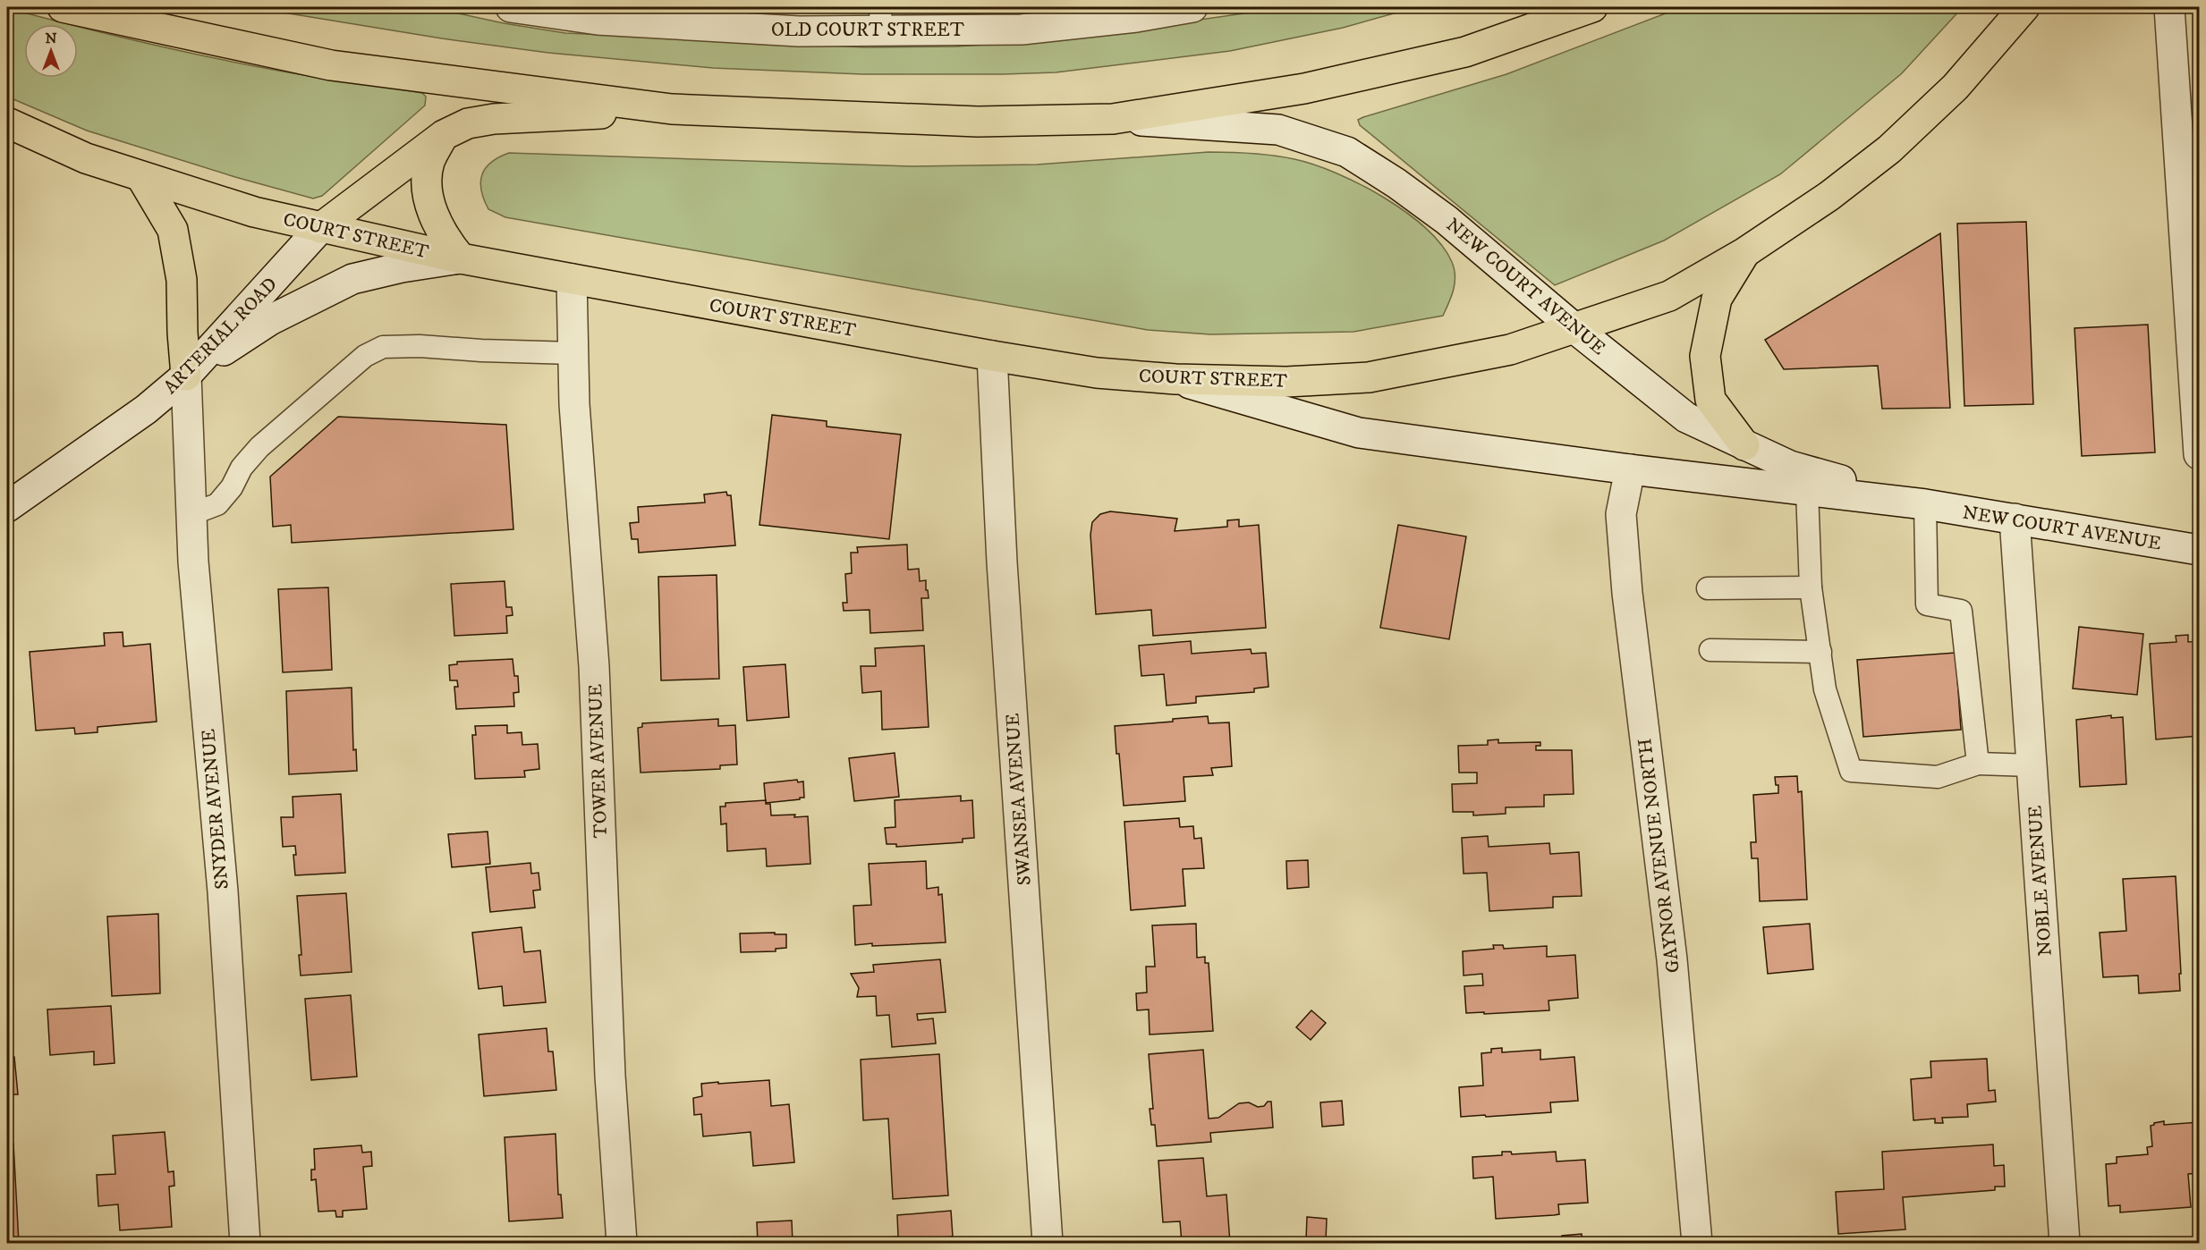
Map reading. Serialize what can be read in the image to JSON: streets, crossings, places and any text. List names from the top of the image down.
{
  "streets": {
    "main road": ["COURT STREET"],
    "street": [
      "OLD COURT STREET",
      "NEW COURT AVENUE",
      "ARTERIAL ROAD",
      "TOWER AVENUE",
      "SWANSEA AVENUE",
      "SNYDER AVENUE",
      "GAYNOR AVENUE NORTH",
      "NOBLE AVENUE"
    ]
  },
  "crossings": [
    ["COURT STREET", "NEW COURT AVENUE"],
    ["COURT STREET", "ARTERIAL ROAD"],
    ["COURT STREET", "TOWER AVENUE"],
    ["COURT STREET", "SWANSEA AVENUE"],
    ["NEW COURT AVENUE", "GAYNOR AVENUE NORTH"],
    ["NEW COURT AVENUE", "NOBLE AVENUE"],
    ["ARTERIAL ROAD", "SNYDER AVENUE"]
  ],
  "north": "top"
}
